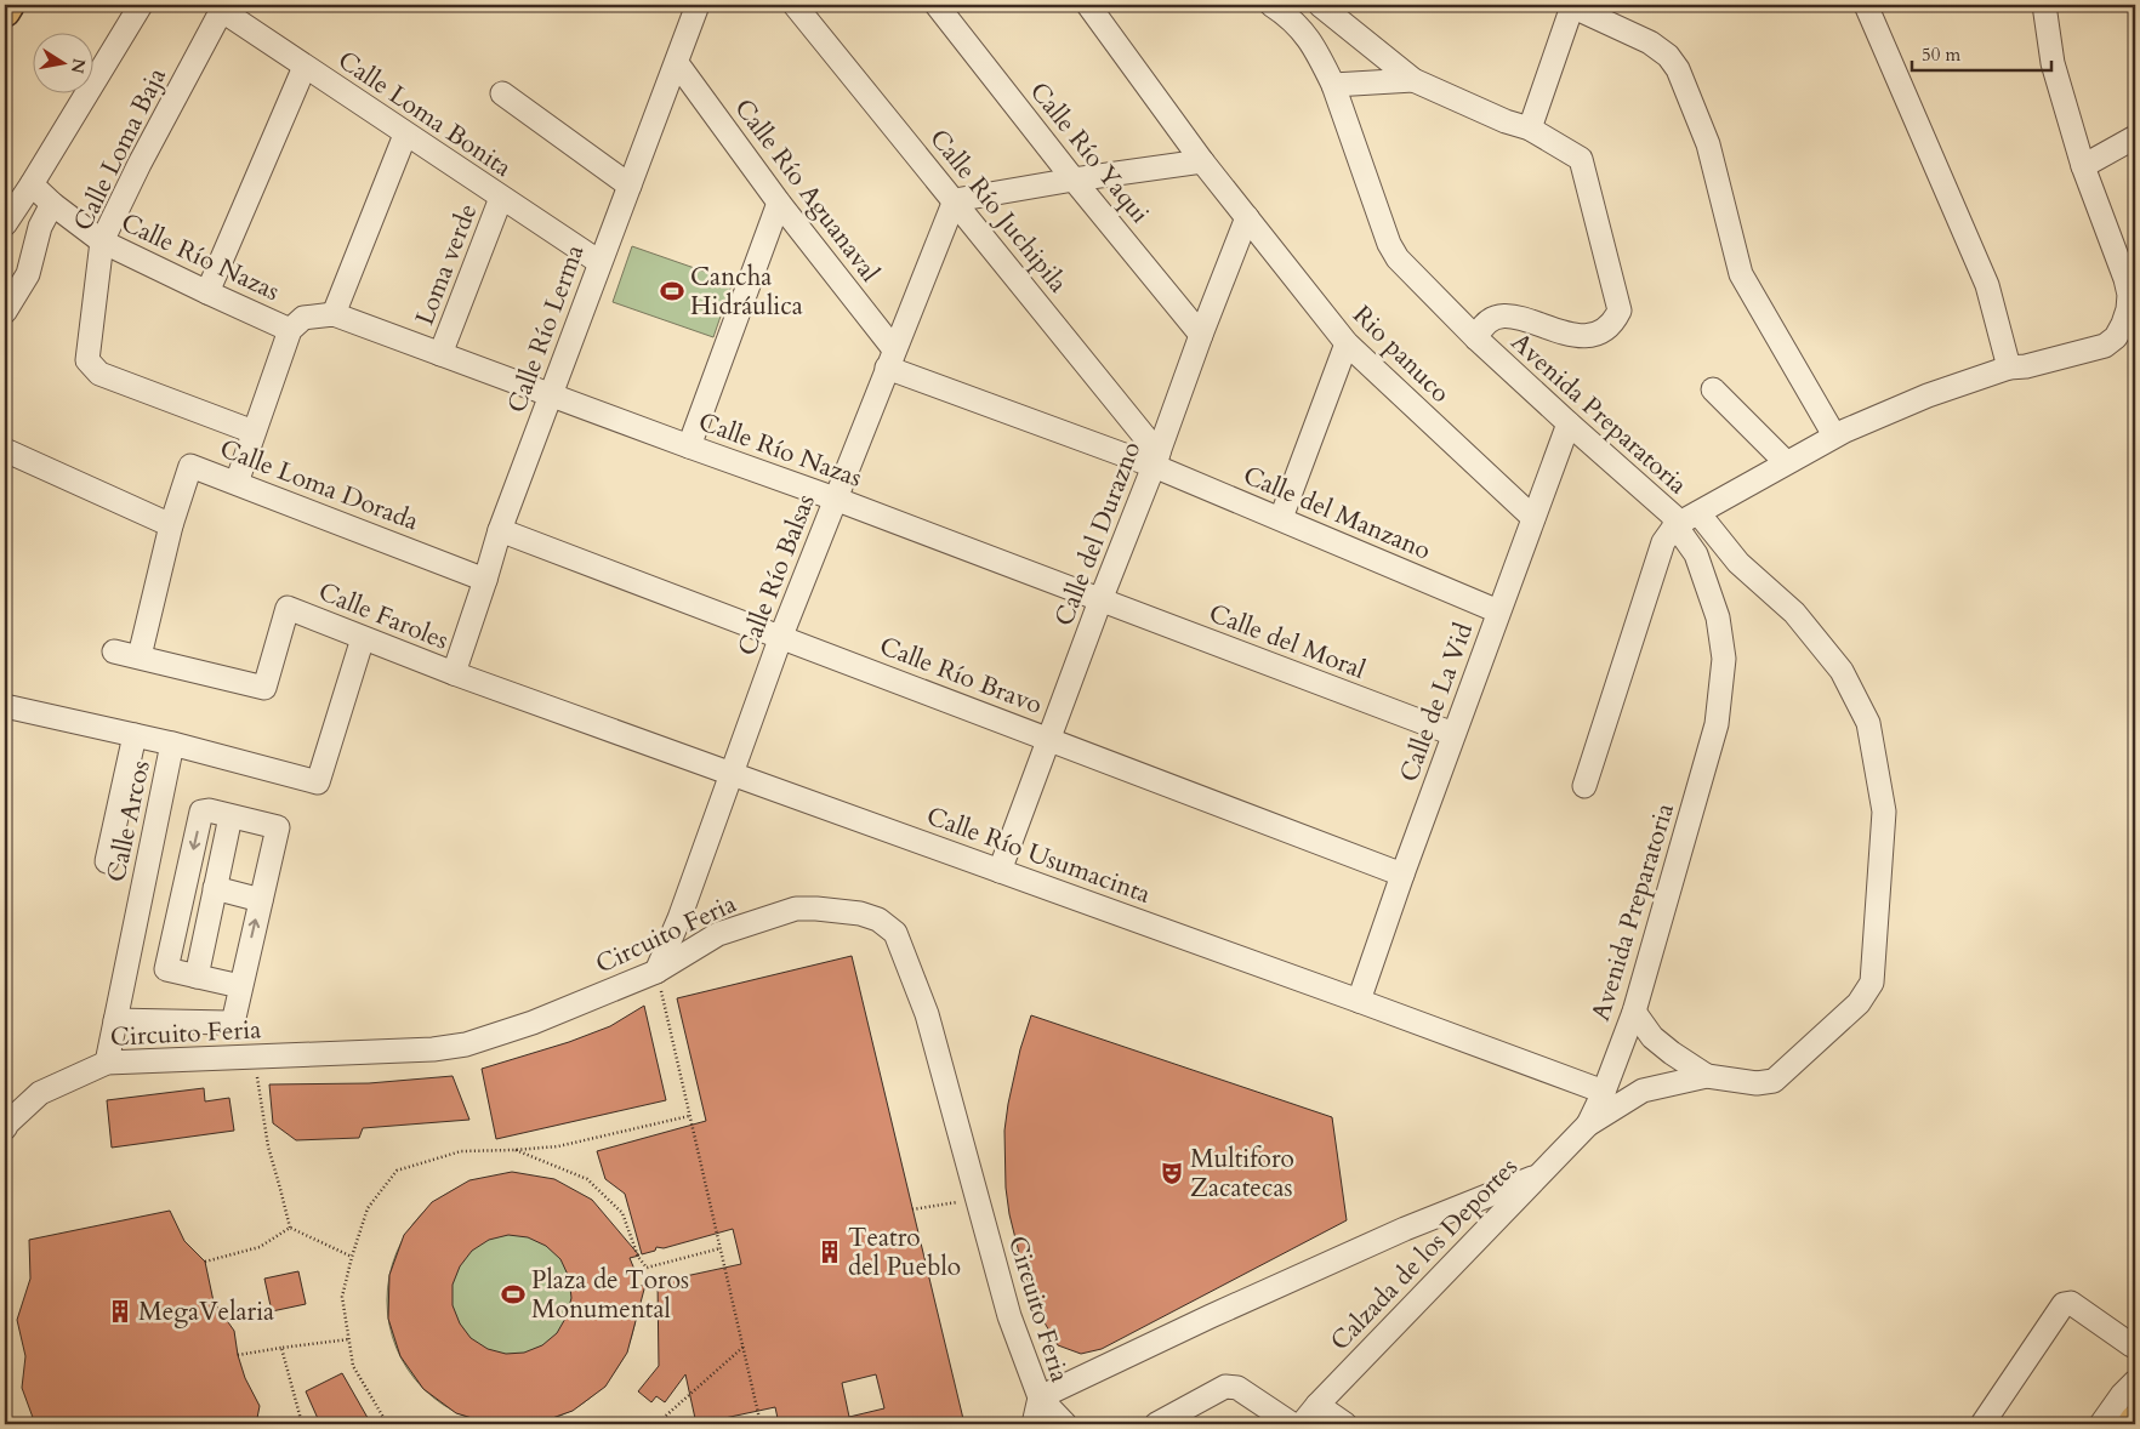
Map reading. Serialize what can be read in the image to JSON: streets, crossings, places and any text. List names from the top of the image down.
{
  "streets": {
    "street": [
      "Calle Loma Bonita",
      "Calle Loma Baja",
      "Calle Río Yaqui",
      "Calle Río Aguanaval",
      "Calle Río Juchipila",
      "Calle Río Nazas",
      "Loma verde",
      "Calle Río Lerma",
      "Rio panuco",
      "Avenida Preparatoria",
      "Calle Loma Dorada",
      "Calle del Manzano",
      "Calle del Durazno",
      "Calle Río Balsas",
      "Calle Faroles",
      "Calle del Moral",
      "Calle Río Bravo",
      "Calle de La Vid",
      "Calle Arcos",
      "Calle Río Usumacinta",
      "Circuito Feria",
      "Calzada de los Deportes"
    ]
  },
  "crossings": [
    ["Calle Loma Bonita", "Calle Loma Baja"],
    ["Calle Loma Bonita", "Loma verde"],
    ["Calle Loma Bonita", "Calle Río Lerma"],
    ["Calle Loma Baja", "Calle Río Nazas"],
    ["Calle Río Yaqui", "Calle del Durazno"],
    ["Calle Río Aguanaval", "Calle Río Lerma"],
    ["Calle Río Aguanaval", "Calle Río Balsas"],
    ["Calle Río Juchipila", "Calle del Manzano"],
    ["Calle Río Juchipila", "Calle del Durazno"],
    ["Calle Río Juchipila", "Calle Río Balsas"],
    ["Calle Río Nazas", "Loma verde"],
    ["Calle Río Nazas", "Calle Río Lerma"],
    ["Calle Río Nazas", "Calle del Durazno"],
    ["Calle Río Nazas", "Calle Río Balsas"],
    ["Calle Río Nazas", "Calle del Moral"],
    ["Calle Río Lerma", "Calle Loma Dorada"],
    ["Calle Río Lerma", "Calle Faroles"],
    ["Calle Río Lerma", "Calle Río Bravo"],
    ["Calle Río Lerma", "Calle Río Usumacinta"],
    ["Rio panuco", "Calle del Durazno"],
    ["Rio panuco", "Calle de La Vid"],
    ["Avenida Preparatoria", "Calle de La Vid"],
    ["Avenida Preparatoria", "Calle Río Usumacinta"],
    ["Avenida Preparatoria", "Calzada de los Deportes"],
    ["Calle del Manzano", "Calle del Durazno"],
    ["Calle del Manzano", "Calle de La Vid"],
    ["Calle del Durazno", "Calle del Moral"],
    ["Calle del Durazno", "Calle Río Bravo"],
    ["Calle del Durazno", "Calle Río Usumacinta"],
    ["Calle Río Balsas", "Calle Río Bravo"],
    ["Calle Río Balsas", "Calle Río Usumacinta"],
    ["Calle Río Balsas", "Circuito Feria"],
    ["Calle Faroles", "Calle Arcos"],
    ["Calle Faroles", "Calle Río Usumacinta"],
    ["Calle del Moral", "Calle de La Vid"],
    ["Calle Río Bravo", "Calle de La Vid"],
    ["Calle de La Vid", "Calle Río Usumacinta"],
    ["Calle Arcos", "Circuito Feria"]
  ],
  "places": {
    "sports": ["Cancha Hidráulica", "Plaza de Toros Monumental"],
    "theatre": ["Multiforo Zacatecas"],
    "building": ["Teatro del Pueblo", "MegaVelaria"]
  },
  "scale_bar": "50 m",
  "north": "right"
}
